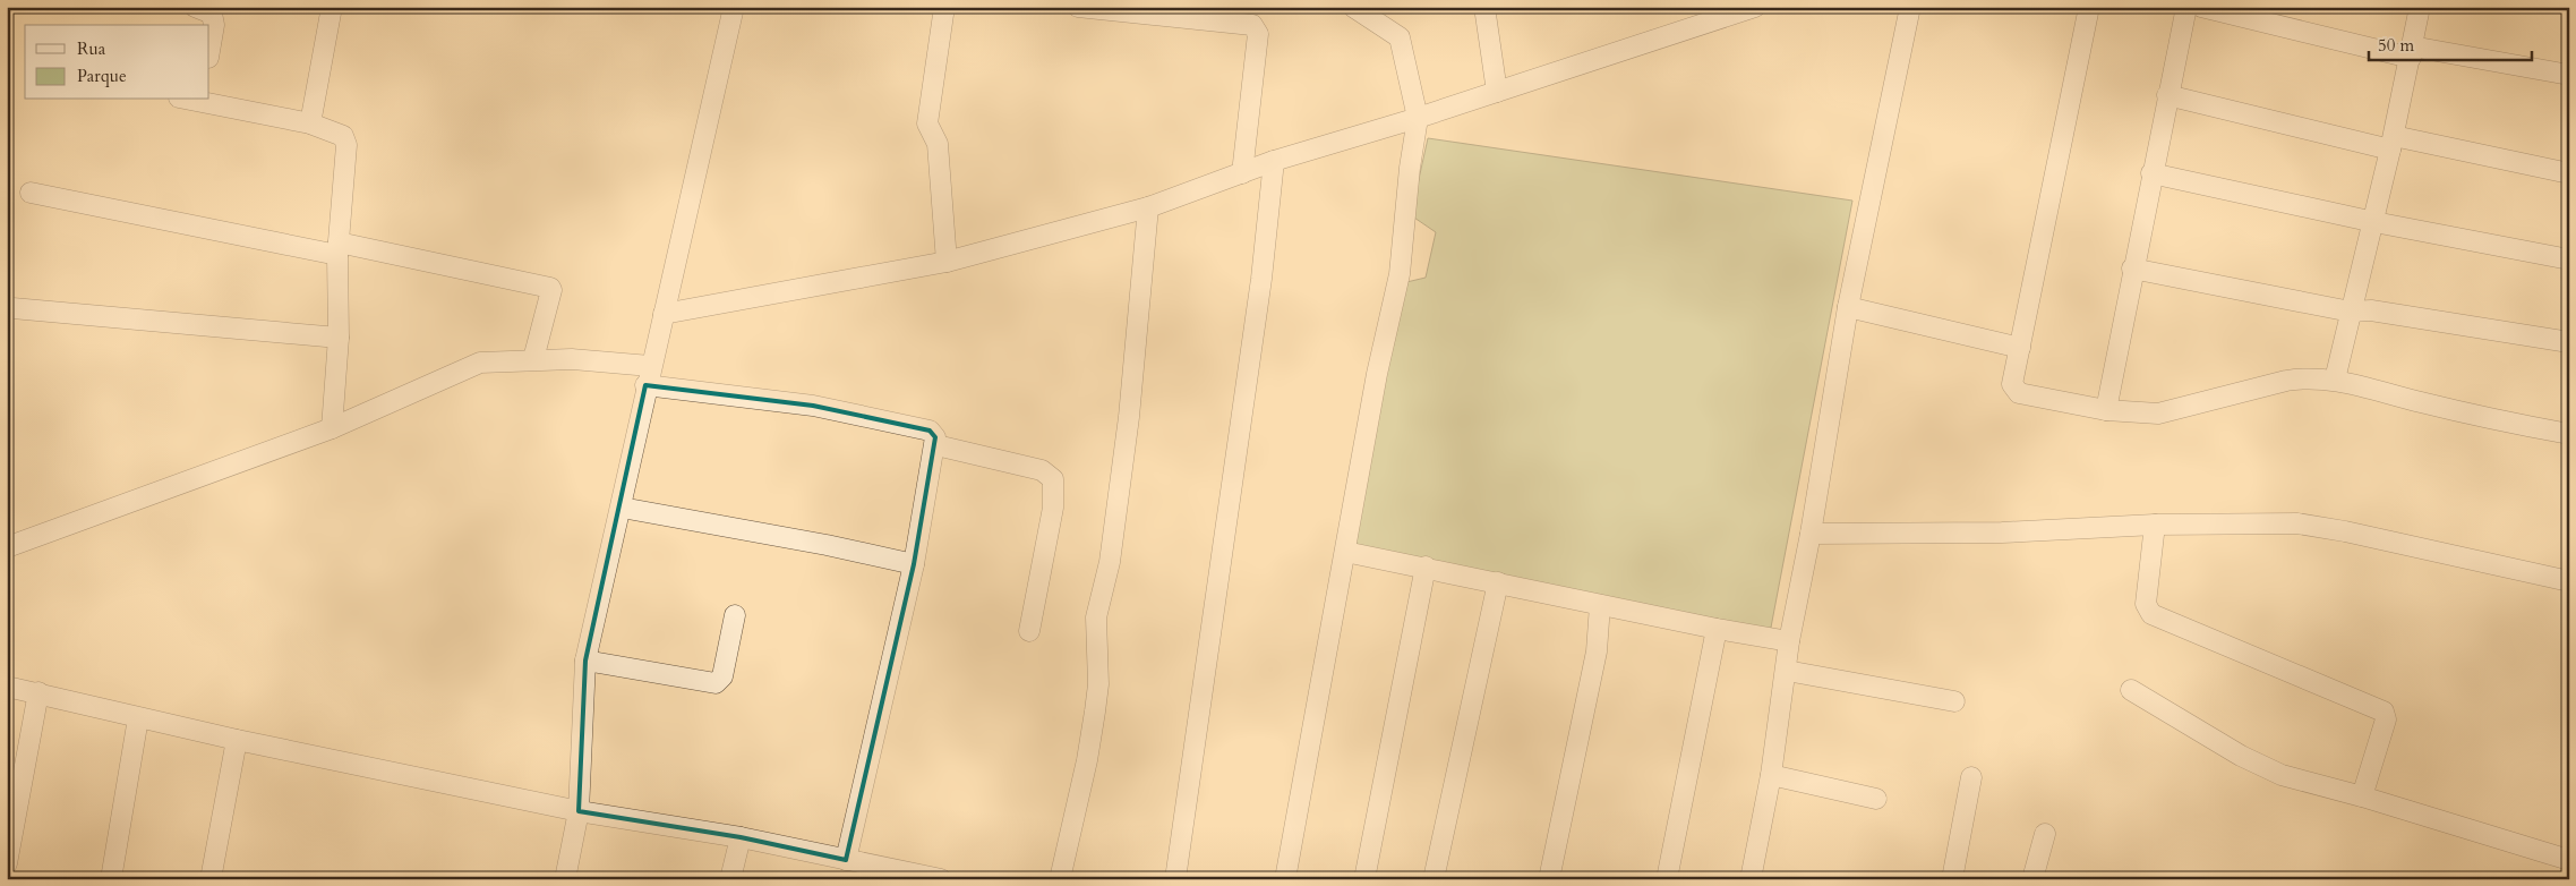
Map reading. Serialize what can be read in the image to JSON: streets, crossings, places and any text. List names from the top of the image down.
{
  "legend": ["Rua", "Parque"],
  "scale_bar": "50 m"
}
